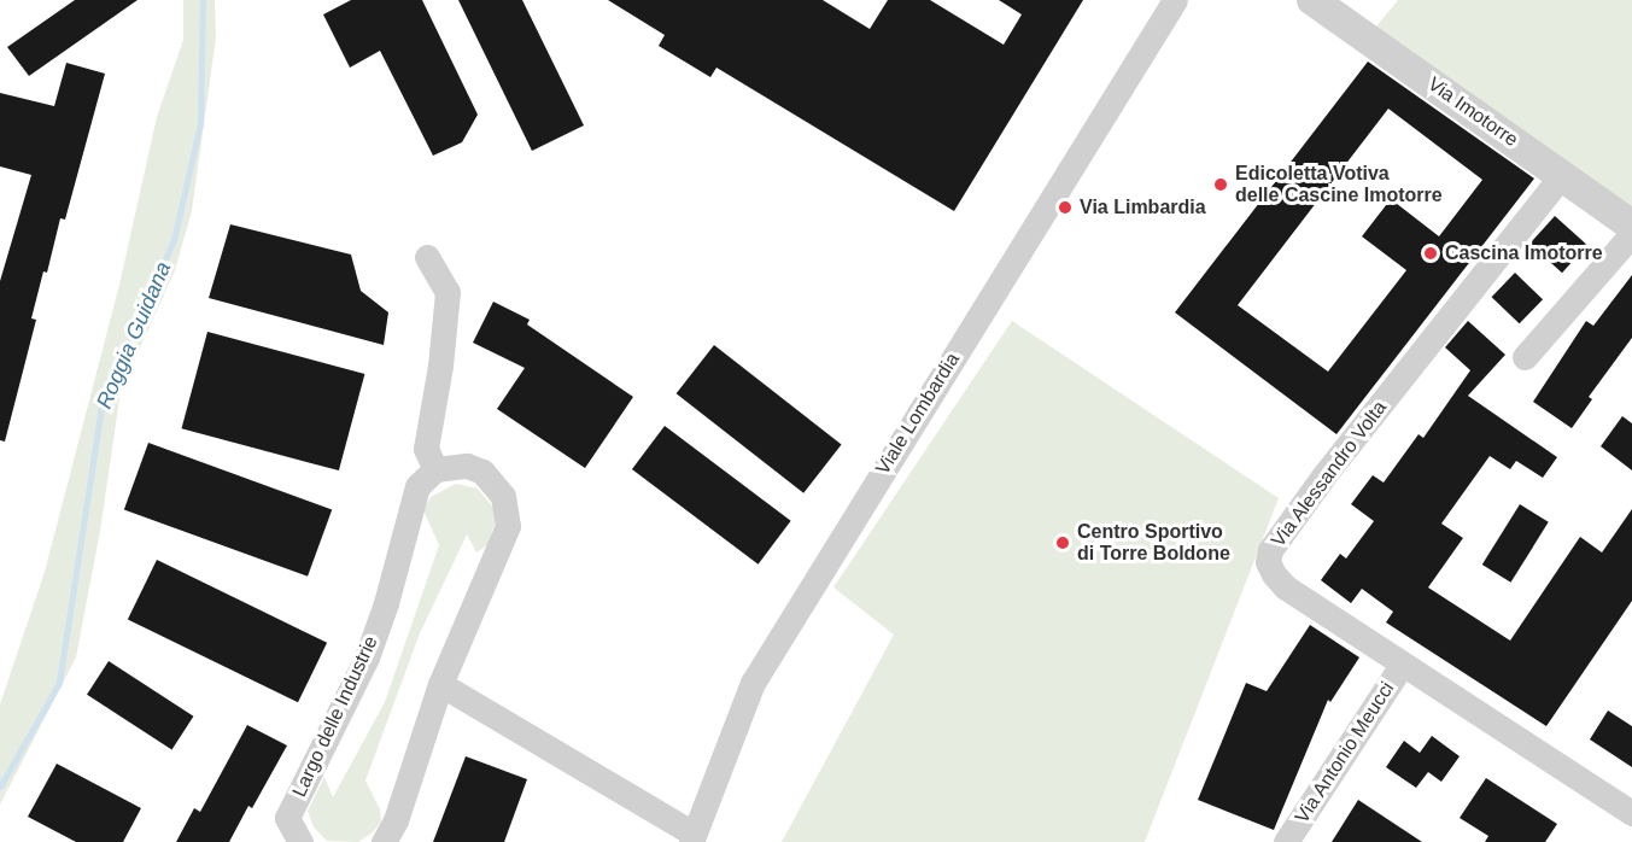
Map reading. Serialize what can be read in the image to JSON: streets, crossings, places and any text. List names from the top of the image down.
{
  "streets": {
    "street": [
      "Via Imotorre",
      "Viale Lombardia",
      "Via Alessandro Volta",
      "Largo delle Industrie",
      "Via Antonio Meucci"
    ]
  },
  "crossings": [
    ["Via Imotorre", "Via Alessandro Volta"],
    ["Via Alessandro Volta", "Via Antonio Meucci"]
  ],
  "water": ["Roggia Guidana"],
  "places": [
    "Edicoletta Votiva delle Cascine Imotorre",
    "Via Limbardia",
    "Cascina Imotorre",
    "Centro Sportivo di Torre Boldone"
  ]
}
